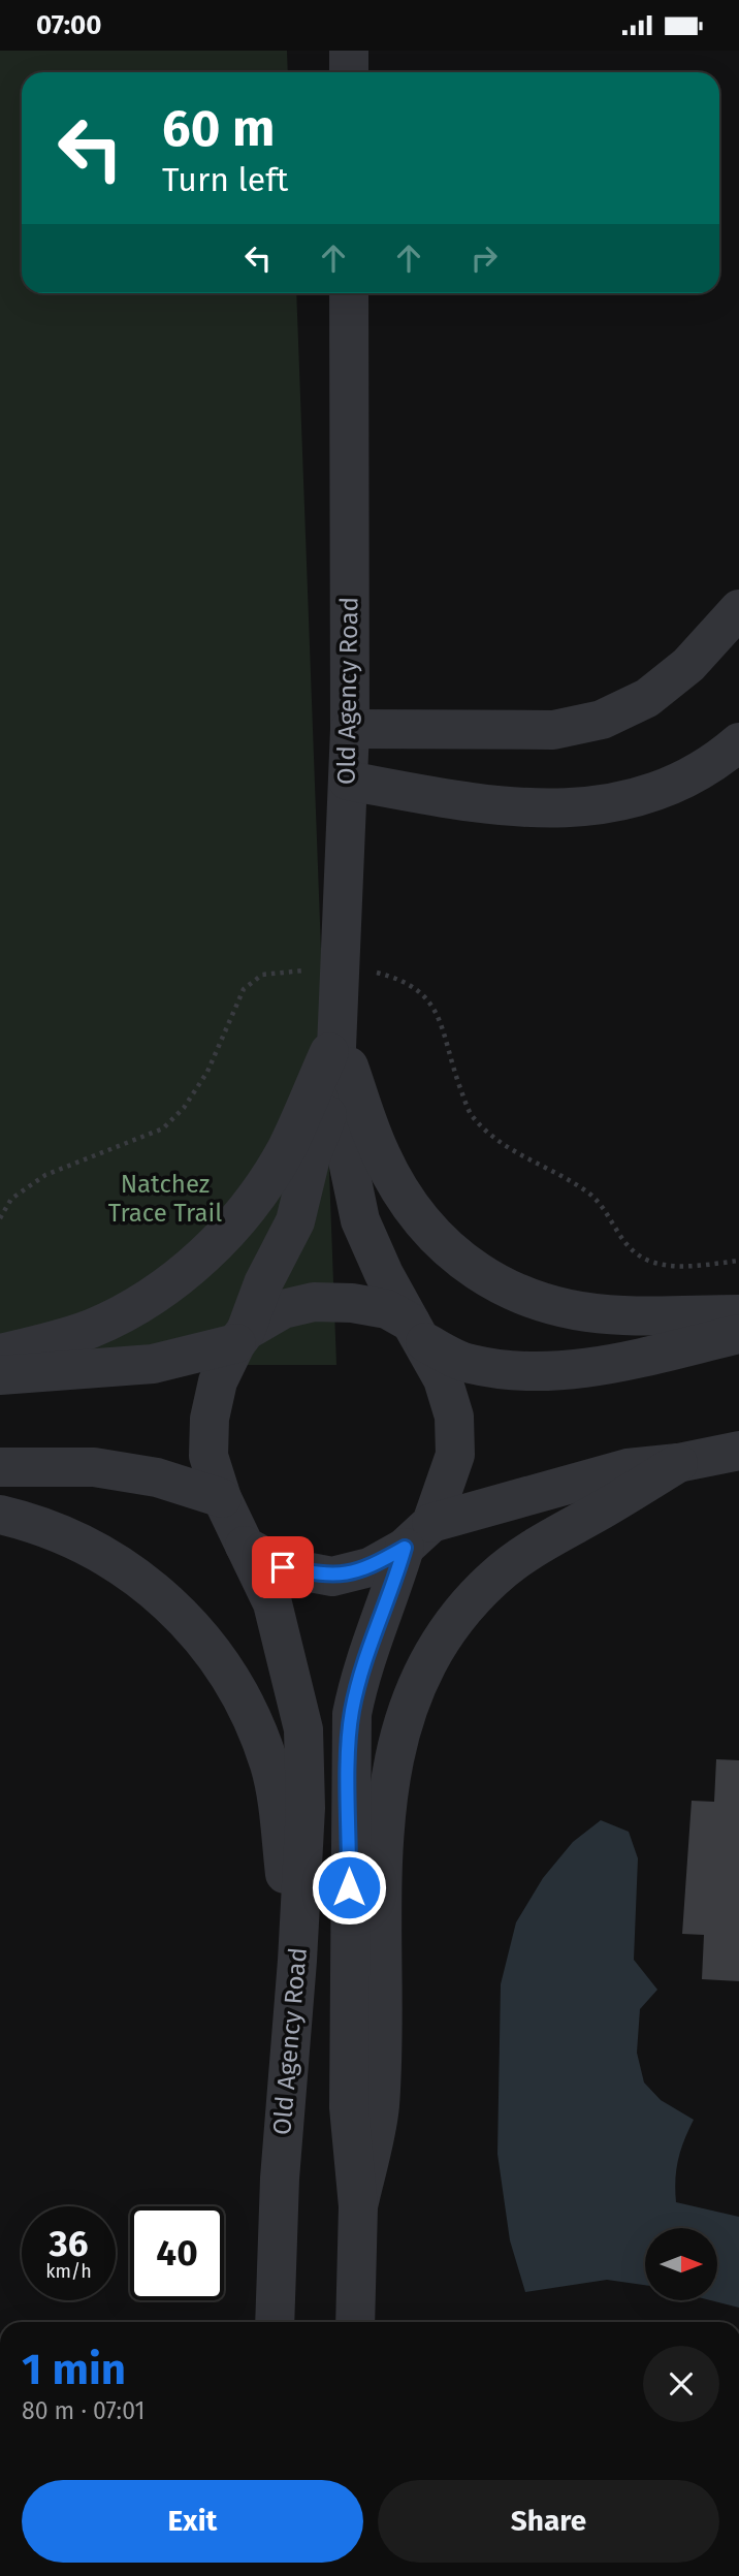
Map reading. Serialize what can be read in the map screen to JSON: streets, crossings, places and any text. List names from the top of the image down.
{
  "streets": {
    "street": ["Old Agency Road"]
  },
  "parks": ["Natchez Trace Trail"],
  "north": "right",
  "page": {
    "status": "07:00",
    "turn": ["60 m", "Turn left"],
    "speed": "36 km/h",
    "limit": "40",
    "heading": ["1 min", "80 m · 07:01"],
    "buttons": ["Exit", "Share"]
  }
}
